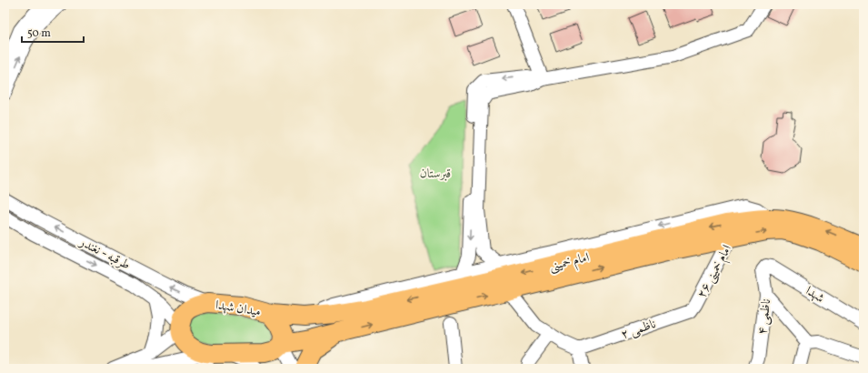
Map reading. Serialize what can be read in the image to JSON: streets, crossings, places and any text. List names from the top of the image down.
{
  "streets": {
    "highway": ["امام خمینی", "میدان شهدا"],
    "street": [
      "طرقبه - نغندر",
      "امام خمینی ۲۶",
      "شهدا",
      "ناظمی ۴",
      "ناظمی ۲"
    ]
  },
  "crossings": [
    ["طرقبه - نغندر", "میدان شهدا"],
    ["امام خمینی", "امام خمینی ۲۶"],
    ["امام خمینی", "میدان شهدا"],
    ["امام خمینی ۲۶", "ناظمی ۲"],
    ["شهدا", "ناظمی ۴"]
  ],
  "parks": ["قبرستان"],
  "scale_bar": "50 m"
}
